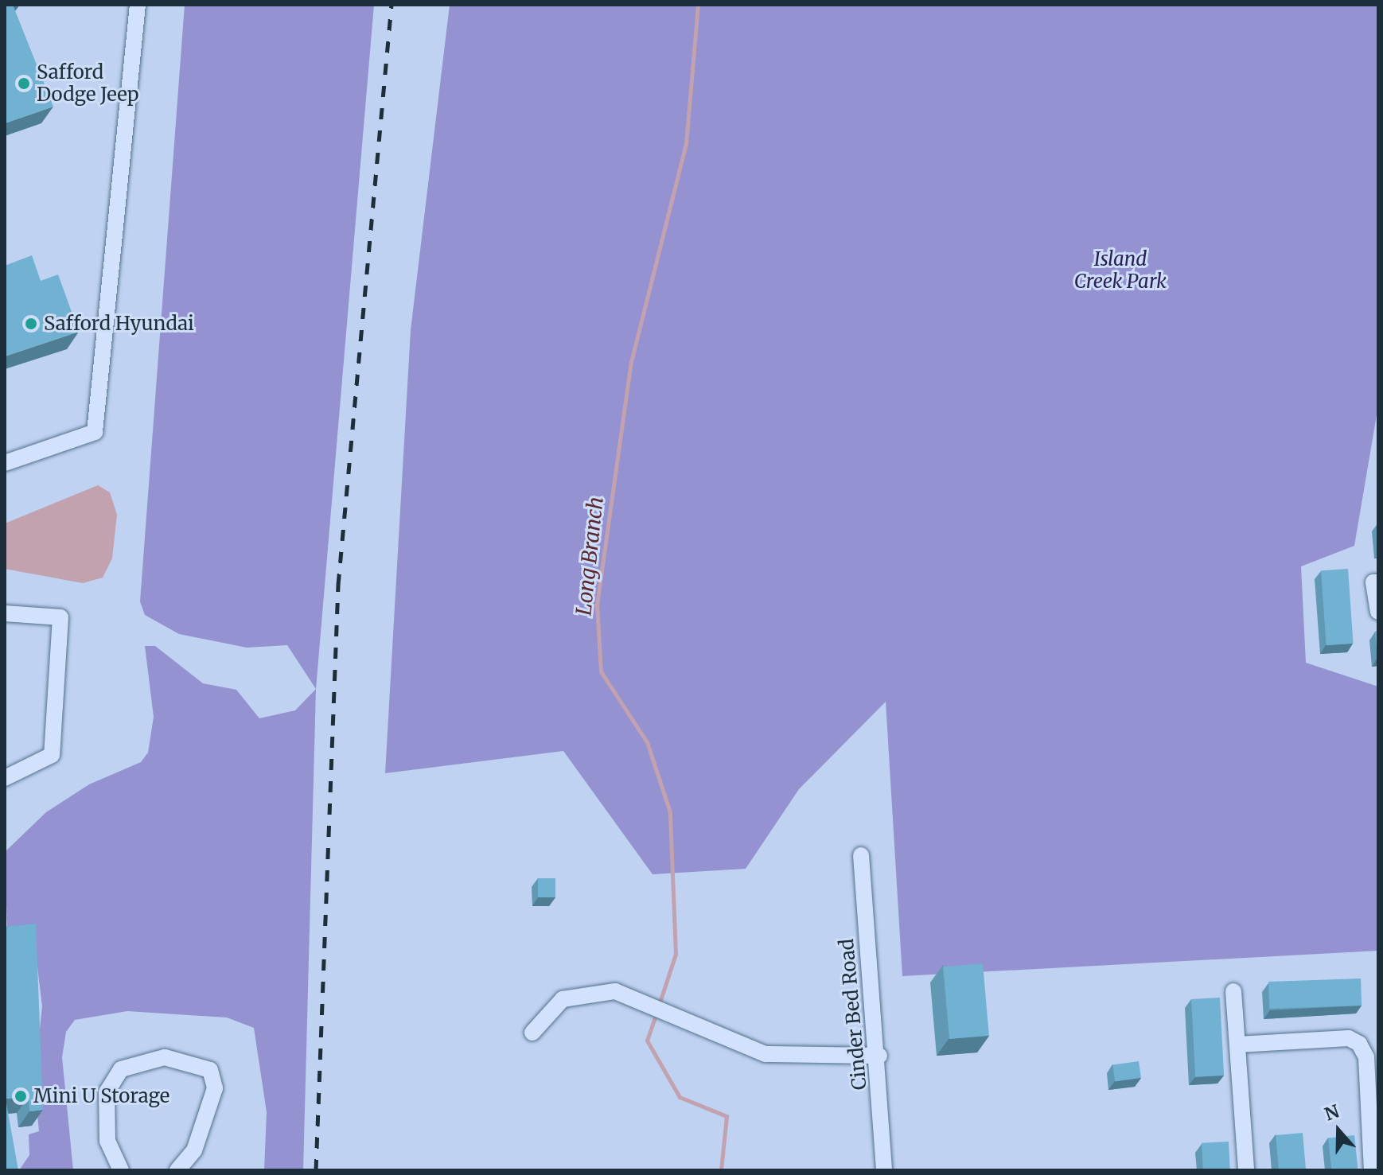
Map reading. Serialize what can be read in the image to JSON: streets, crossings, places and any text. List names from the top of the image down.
{
  "streets": {
    "street": ["Cinder Bed Road"]
  },
  "water": ["Long Branch"],
  "parks": ["Island Creek Park"],
  "places": ["Safford Dodge Jeep", "Safford Hyundai", "Mini U Storage"],
  "north": "top"
}
